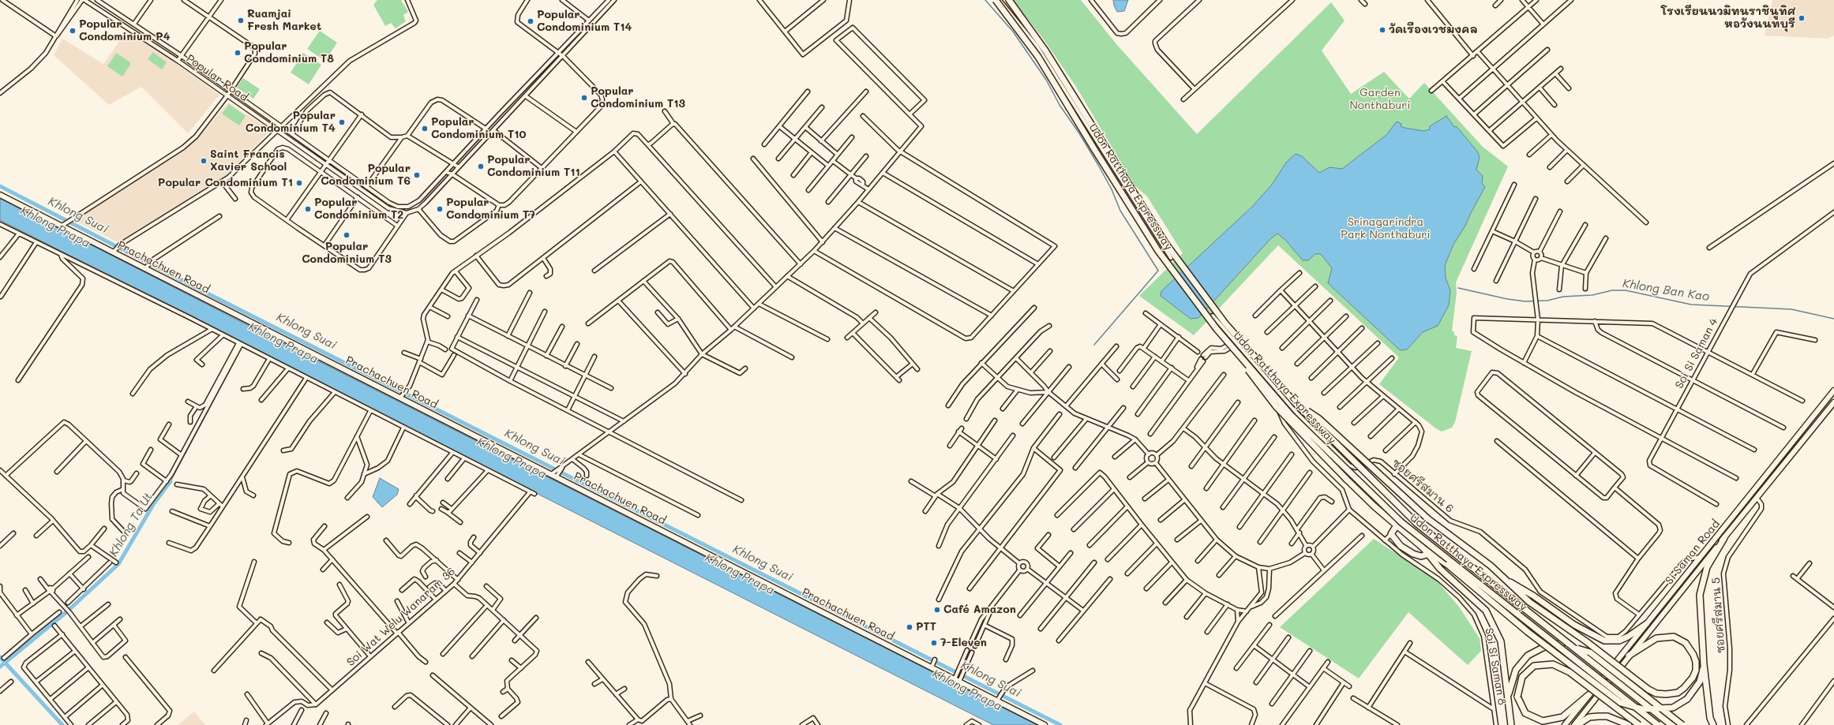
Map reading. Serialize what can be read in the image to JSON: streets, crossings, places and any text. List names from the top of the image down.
{
  "streets": {
    "highway": ["Udon Ratthaya Expressway"],
    "street": [
      "Popular Road",
      "Prachachuen Road",
      "Soi Si Saman 4",
      "ซอยศรีสมาน 6",
      "Si Saman Road",
      "ซอยศรีสมาน 5",
      "Soi Wat Welu Wanaram 36",
      "Soi Si Saman 8"
    ]
  },
  "crossings": [
    ["ซอยศรีสมาน 6", "Si Saman Road"],
    ["Si Saman Road", "ซอยศรีสมาน 5"]
  ],
  "water": [
    "Khlong Suai",
    "Khlong Prapa",
    "Khlong Ban Kao",
    "Khlong Ta Ut"
  ],
  "parks": ["Garden Nonthaburi", "Srinagarindra Park Nonthaburi"],
  "places": [
    "โรงเรียนนวมิทนราชินูทิศ หอวังนนทบุรี",
    "Ruamjai Fresh Market",
    "Popular Condominium T14",
    "วัดเรืองเวชมงคล",
    "Popular Condominium P4",
    "Popular Condominium T8",
    "Popular Condominium T13",
    "Popular Condominium T4",
    "Popular Condominium T10",
    "Saint Francis Xavier School",
    "Popular Condominium T11",
    "Popular Condominium T6",
    "Popular Condominium T1",
    "Popular Condominium T2",
    "Popular Condominium T7",
    "Popular Condominium T3",
    "Café Amazon",
    "PTT",
    "7-Eleven"
  ]
}
